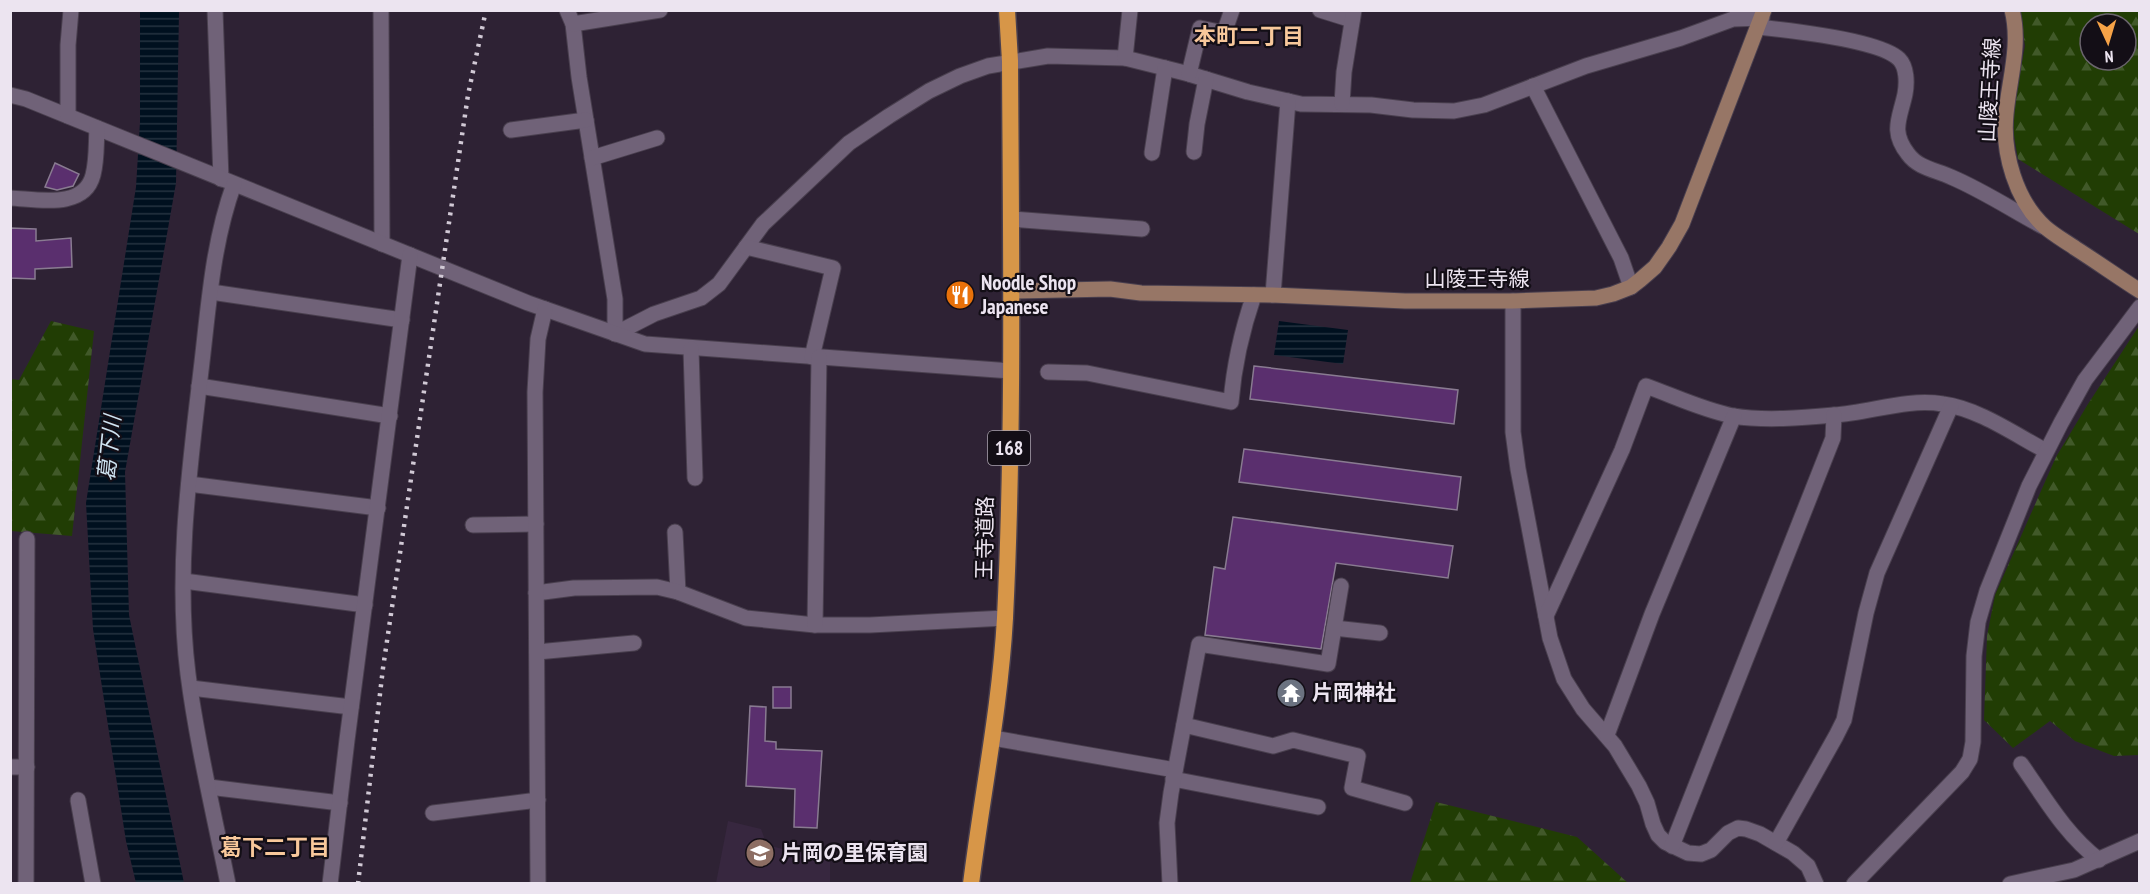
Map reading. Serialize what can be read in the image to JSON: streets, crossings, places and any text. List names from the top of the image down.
{
  "streets": {
    "highway": ["168", "王寺道路"],
    "main road": ["山陵王寺線"]
  },
  "crossings": [
    ["山陵王寺線", "王寺道路"]
  ],
  "districts": ["本町二丁目", "葛下二丁目"],
  "water": ["葛下川"],
  "places": {
    "restaurant": ["Noodle Shop Japanese"],
    "temple": ["片岡神社"],
    "school or university": ["片岡の里保育園"]
  },
  "north": "bottom"
}
